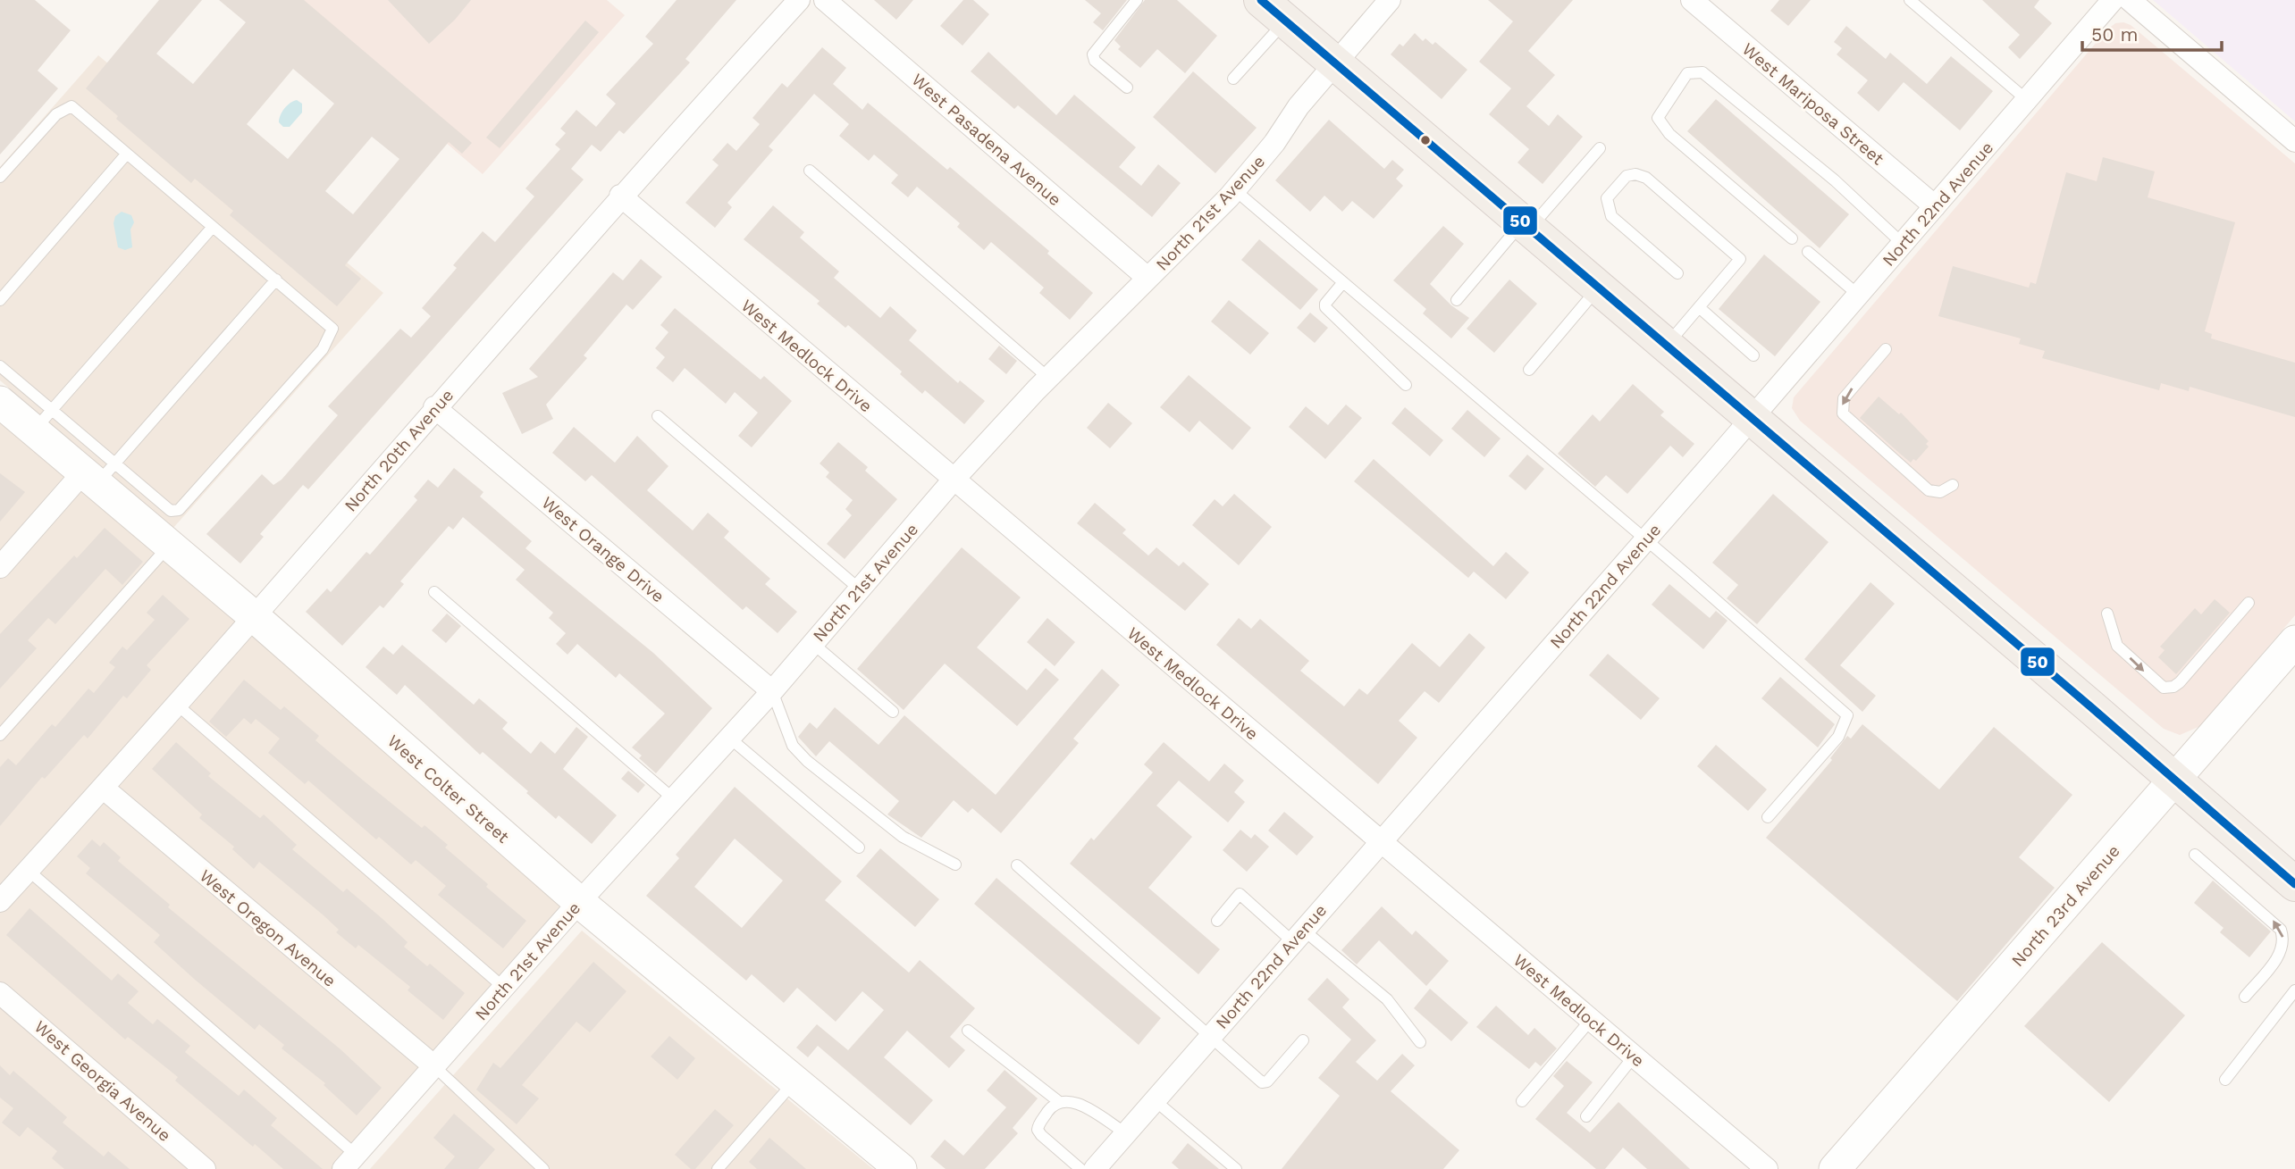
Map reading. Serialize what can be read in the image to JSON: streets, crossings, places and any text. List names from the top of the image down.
{
  "streets": {
    "street": [
      "West Mariposa Street",
      "West Pasadena Avenue",
      "North 22nd Avenue",
      "North 21st Avenue",
      "West Medlock Drive",
      "North 20th Avenue",
      "West Orange Drive",
      "West Colter Street",
      "North 23rd Avenue",
      "West Oregon Avenue",
      "West Georgia Avenue"
    ]
  },
  "crossings": [
    ["West Mariposa Street", "North 22nd Avenue"],
    ["West Pasadena Avenue", "North 21st Avenue"],
    ["North 22nd Avenue", "West Medlock Drive"],
    ["North 21st Avenue", "West Medlock Drive"],
    ["North 21st Avenue", "West Orange Drive"],
    ["North 21st Avenue", "West Colter Street"],
    ["North 21st Avenue", "West Oregon Avenue"],
    ["West Medlock Drive", "North 20th Avenue"],
    ["North 20th Avenue", "West Orange Drive"],
    ["North 20th Avenue", "West Colter Street"],
    ["North 20th Avenue", "West Oregon Avenue"]
  ],
  "lines": ["transit line 50"],
  "scale_bar": "50 m"
}
